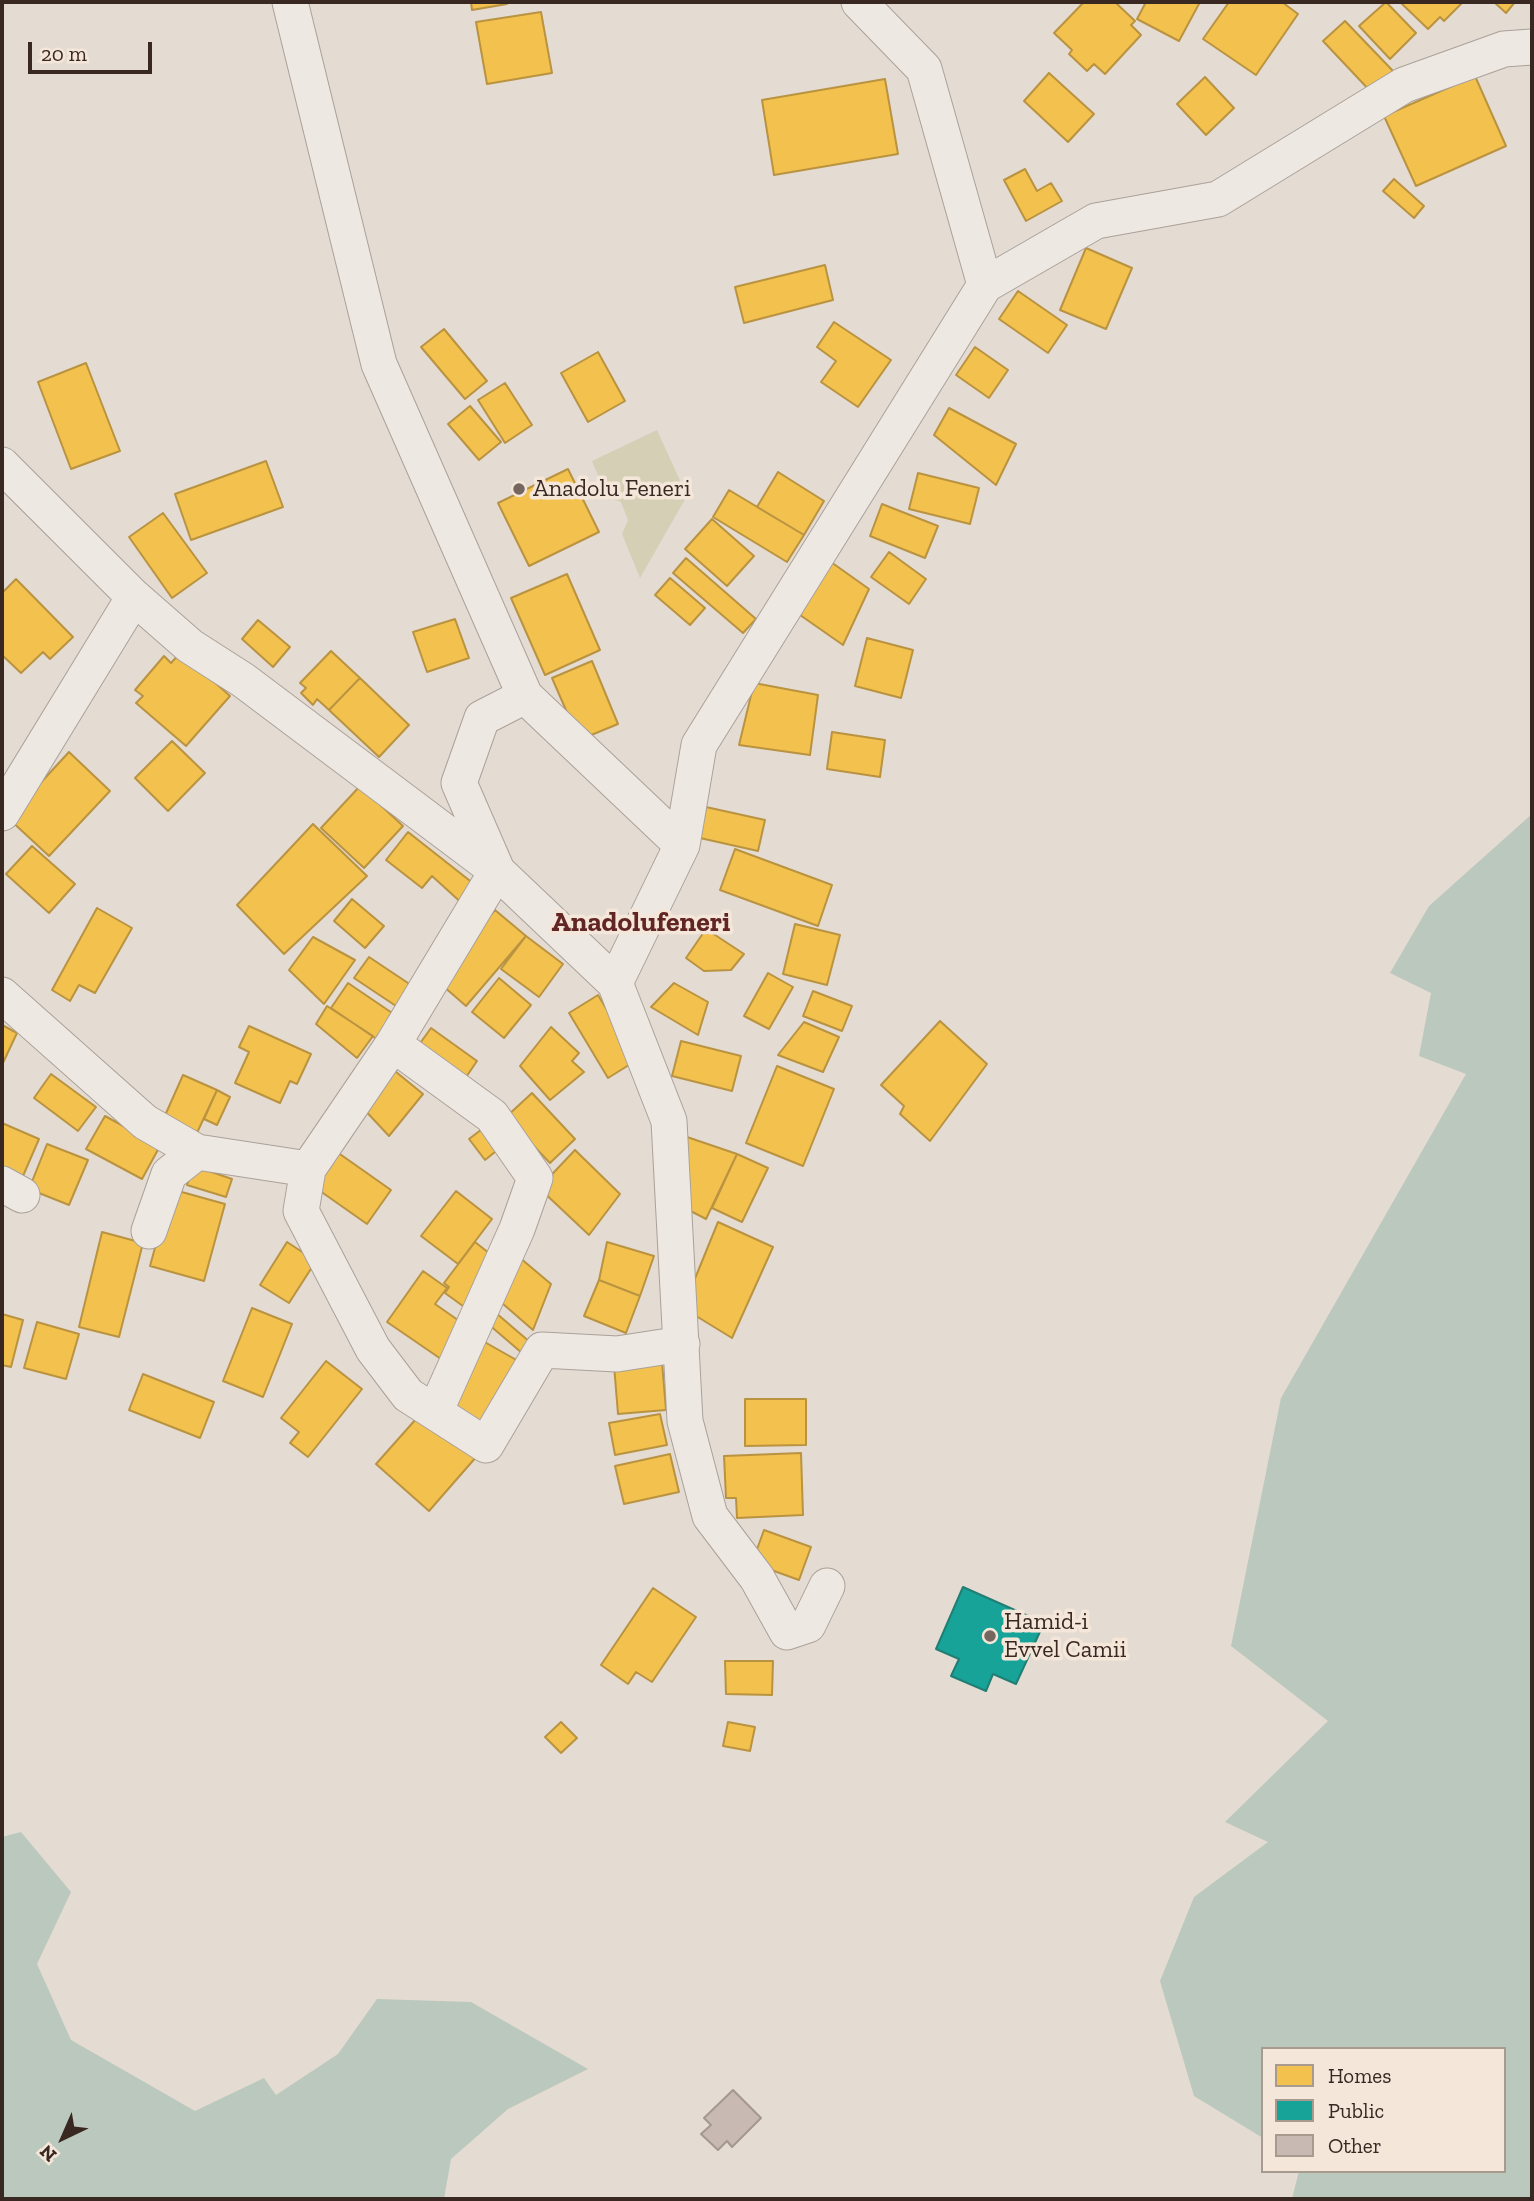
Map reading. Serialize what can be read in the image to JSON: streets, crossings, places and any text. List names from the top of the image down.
{
  "districts": ["Anadolufeneri"],
  "places": ["Anadolu Feneri", "Hamid-i Evvel Camii"],
  "legend": ["Homes", "Public", "Other"],
  "scale_bar": "20 m",
  "north": "bottom left"
}
